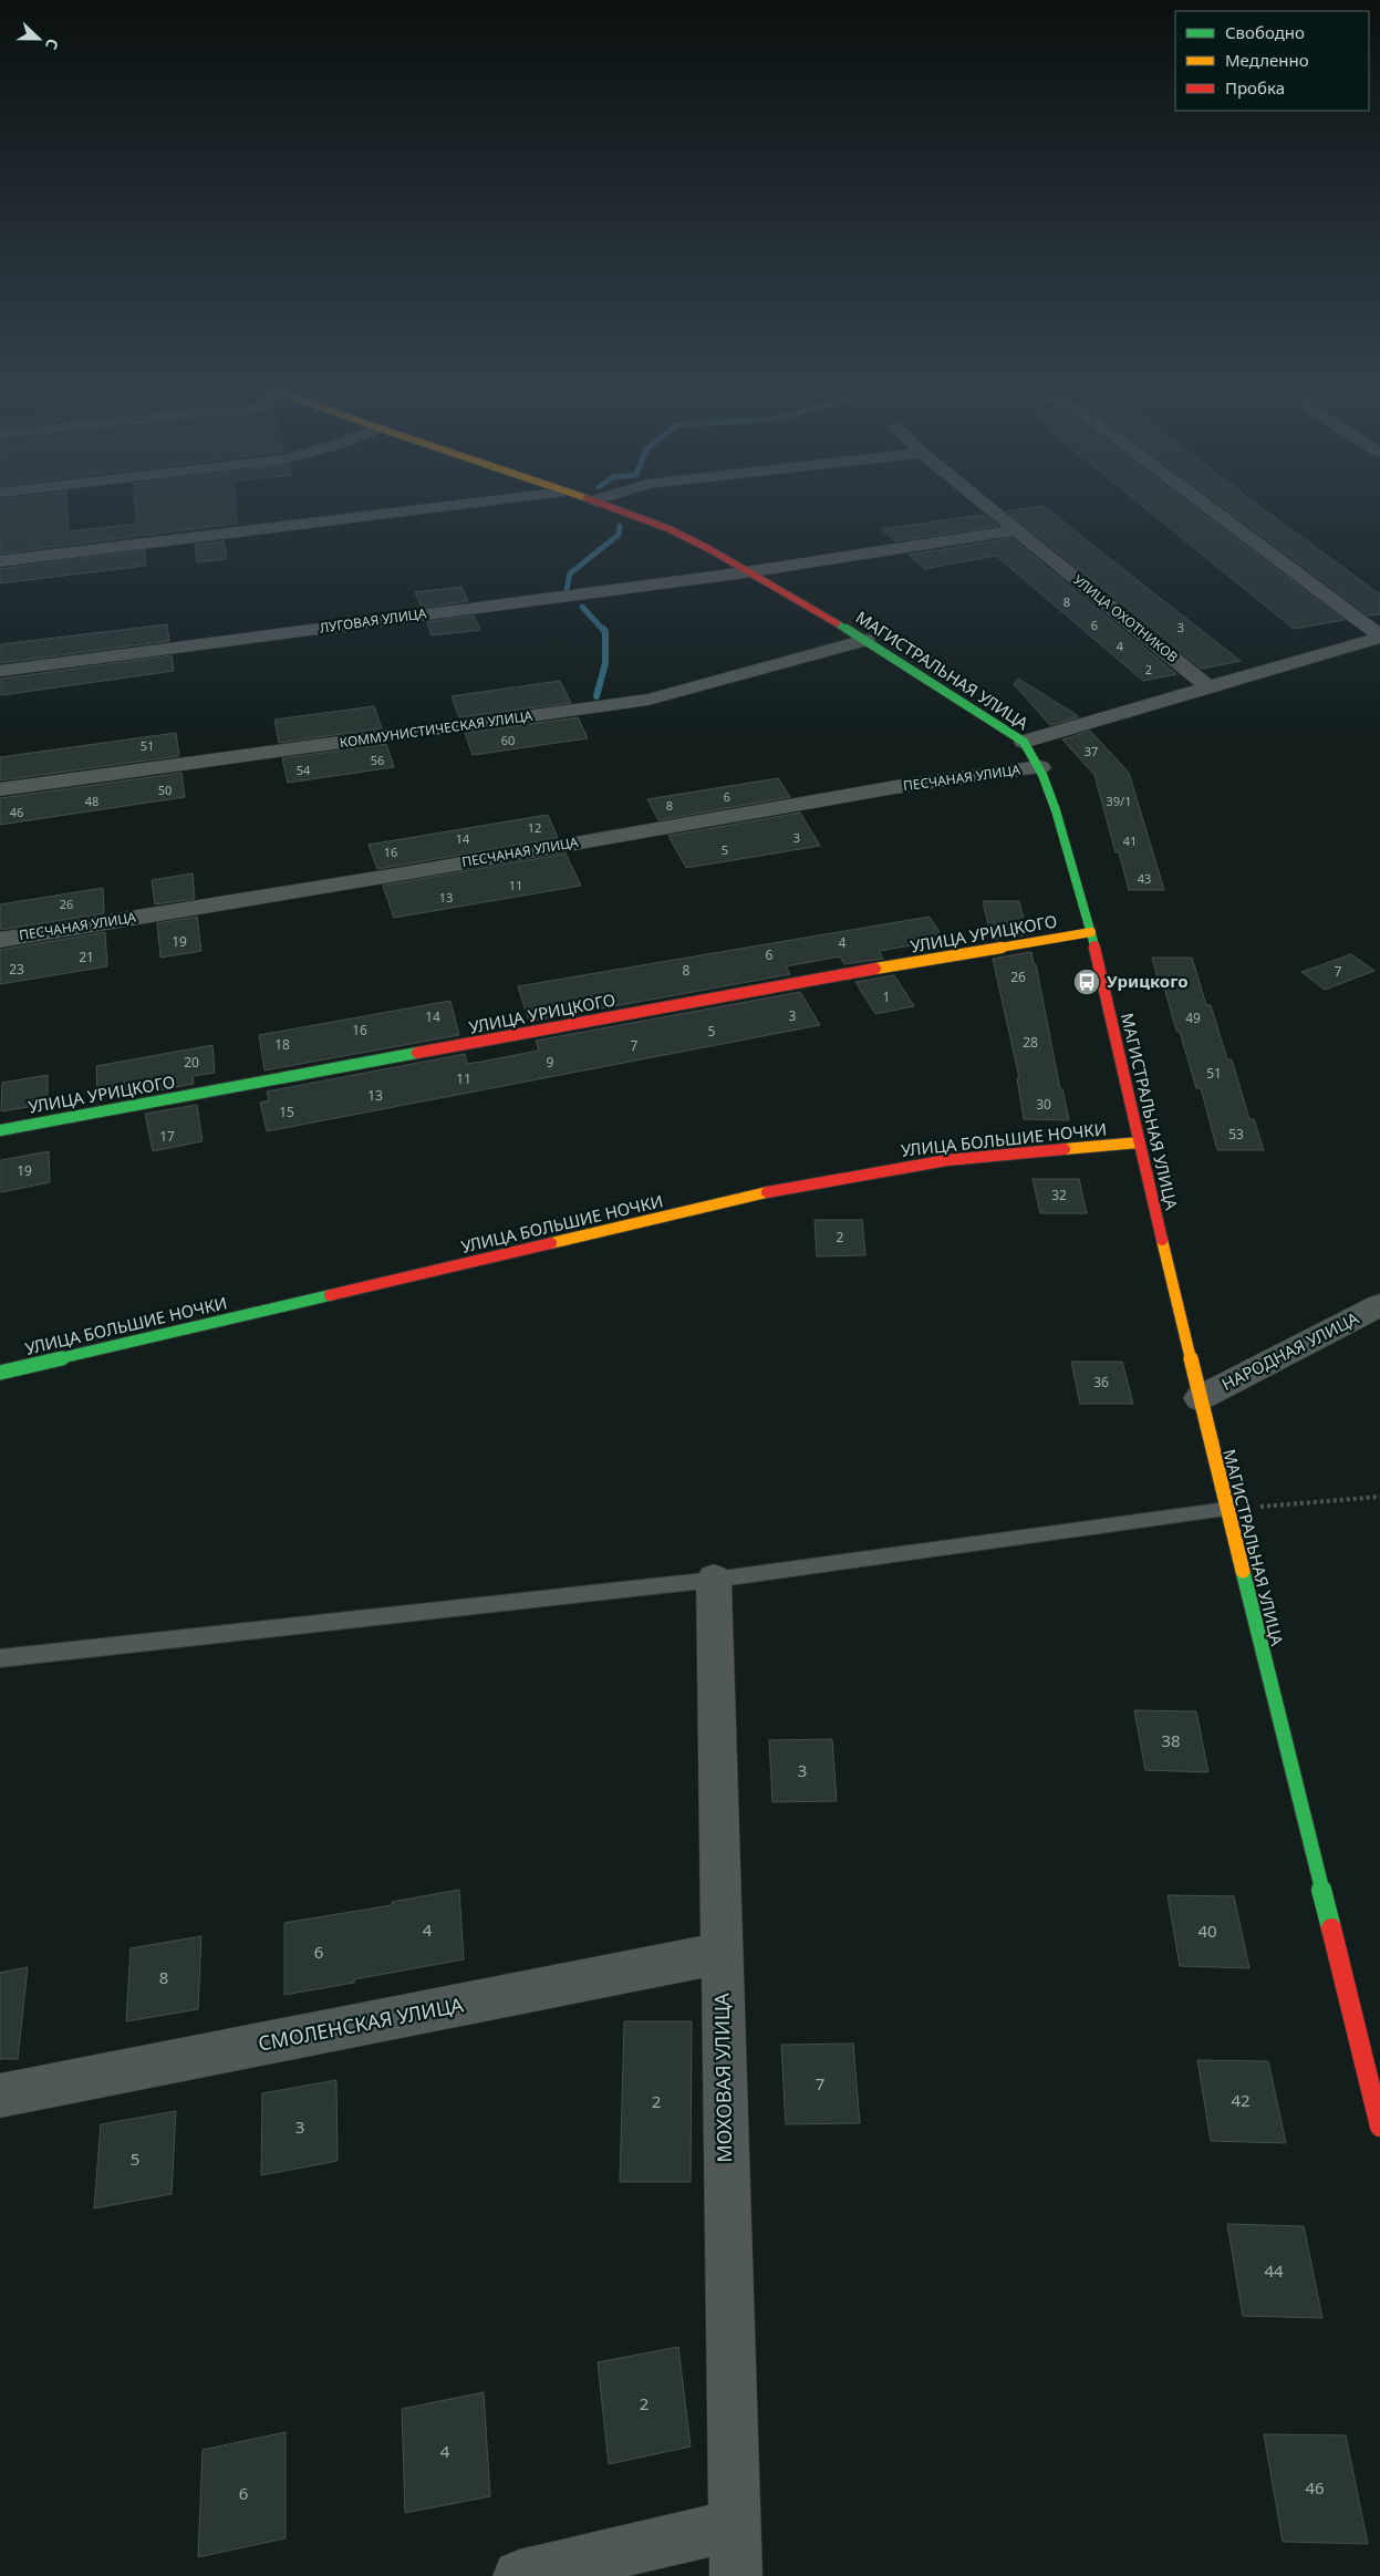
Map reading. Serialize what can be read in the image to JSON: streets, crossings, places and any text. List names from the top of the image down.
{
  "streets": {
    "street": [
      "УЛИЦА ОХОТНИКОВ",
      "ЛУГОВАЯ УЛИЦА",
      "МАГИСТРАЛЬНАЯ УЛИЦА",
      "КОММУНИСТИЧЕСКАЯ УЛИЦА",
      "ПЕСЧАНАЯ УЛИЦА",
      "УЛИЦА УРИЦКОГО",
      "УЛИЦА БОЛЬШИЕ НОЧКИ",
      "НАРОДНАЯ УЛИЦА",
      "СМОЛЕНСКАЯ УЛИЦА",
      "МОХОВАЯ УЛИЦА"
    ]
  },
  "crossings": [
    ["УЛИЦА ОХОТНИКОВ", "ПЕСЧАНАЯ УЛИЦА"],
    ["ЛУГОВАЯ УЛИЦА", "МАГИСТРАЛЬНАЯ УЛИЦА"],
    ["МАГИСТРАЛЬНАЯ УЛИЦА", "КОММУНИСТИЧЕСКАЯ УЛИЦА"],
    ["МАГИСТРАЛЬНАЯ УЛИЦА", "ПЕСЧАНАЯ УЛИЦА"],
    ["МАГИСТРАЛЬНАЯ УЛИЦА", "УЛИЦА УРИЦКОГО"],
    ["МАГИСТРАЛЬНАЯ УЛИЦА", "УЛИЦА БОЛЬШИЕ НОЧКИ"],
    ["МАГИСТРАЛЬНАЯ УЛИЦА", "НАРОДНАЯ УЛИЦА"],
    ["СМОЛЕНСКАЯ УЛИЦА", "МОХОВАЯ УЛИЦА"]
  ],
  "places": {
    "bus stop": ["Урицкого"]
  },
  "house_numbers": [
    "8",
    "6",
    "3",
    "4",
    "2",
    "60",
    "51",
    "37",
    "56",
    "54",
    "50",
    "6",
    "48",
    "39/1",
    "8",
    "46",
    "12",
    "3",
    "14",
    "41",
    "5",
    "16",
    "43",
    "11",
    "13",
    "26",
    "19",
    "4",
    "6",
    "21",
    "23",
    "8",
    "7",
    "26",
    "1",
    "3",
    "14",
    "49",
    "16",
    "5",
    "28",
    "18",
    "7",
    "20",
    "9",
    "51",
    "11",
    "13",
    "30",
    "15",
    "53",
    "17",
    "19",
    "32",
    "2",
    "36",
    "38",
    "3",
    "4",
    "40",
    "6",
    "8",
    "7",
    "42",
    "2",
    "3",
    "5",
    "44",
    "2",
    "4",
    "46",
    "6"
  ],
  "legend": ["Свободно", "Медленно", "Пробка"],
  "north": "right"
}
